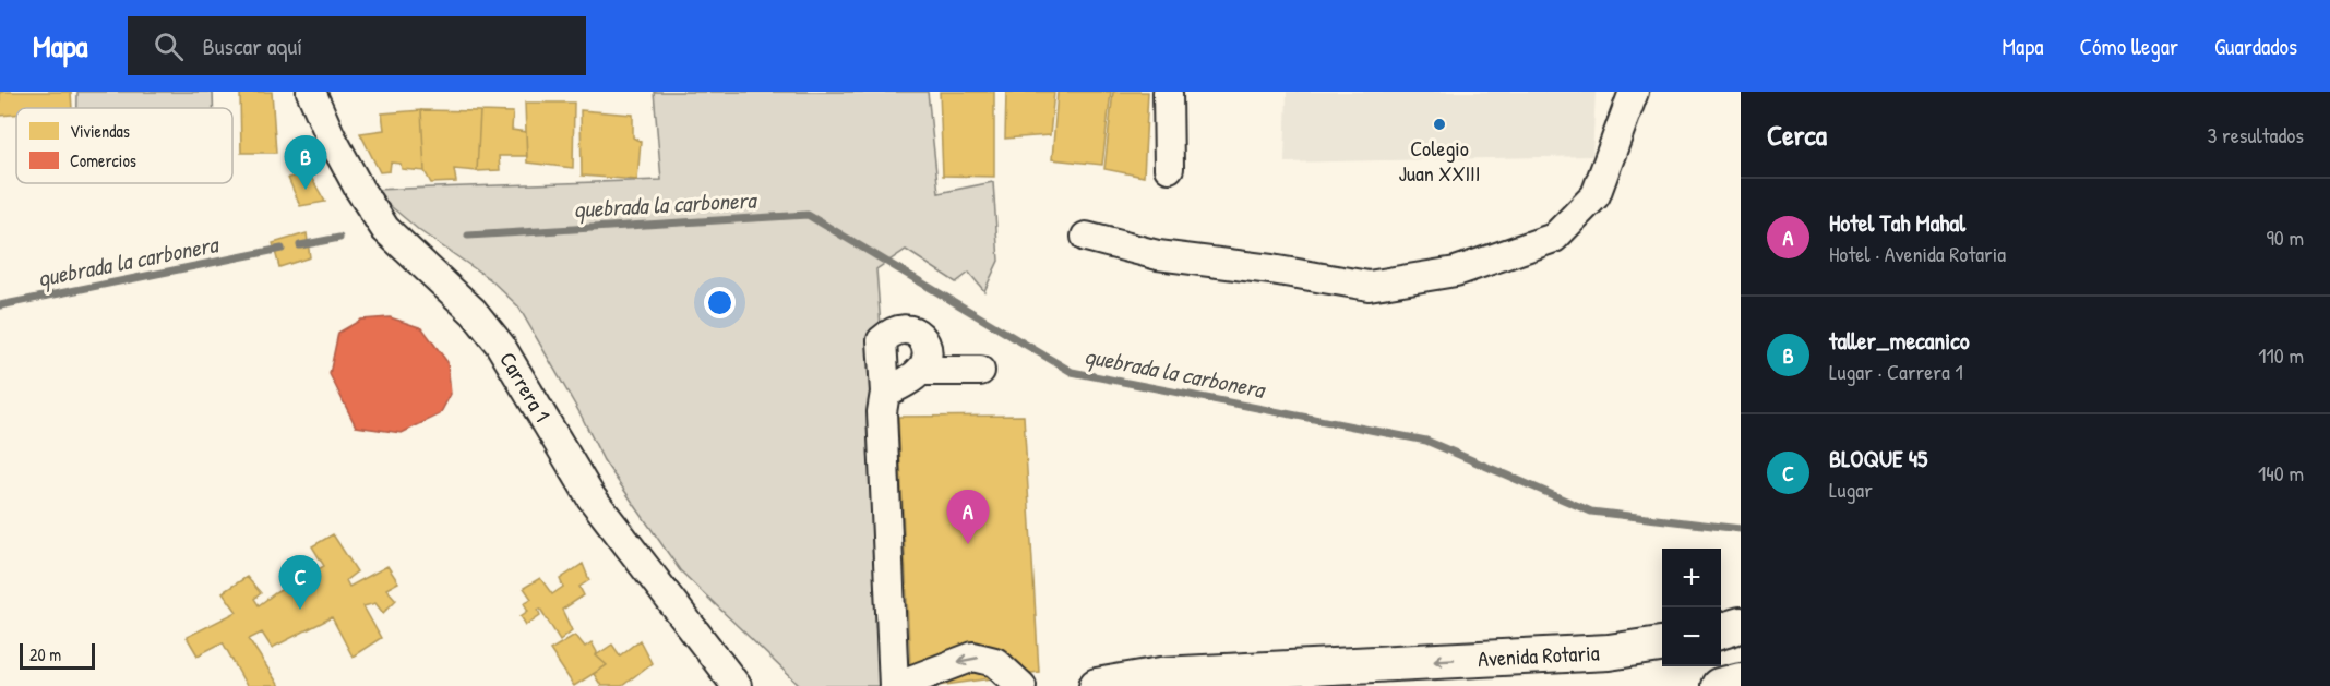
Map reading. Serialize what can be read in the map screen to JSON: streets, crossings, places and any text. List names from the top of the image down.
{
  "streets": {
    "main road": ["Avenida Rotaria"],
    "street": ["Carrera 1"]
  },
  "one_way": ["Avenida Rotaria"],
  "water": ["quebrada la carbonera"],
  "places": ["Colegio Juan XXIII"],
  "legend": ["Viviendas", "Comercios"],
  "scale_bar": "20 m",
  "page": {
    "header": "Mapa",
    "search": "Buscar aquí",
    "nav": ["Mapa", "Cómo llegar", "Guardados"],
    "heading": ["Cerca", "3 resultados"],
    "pins": ["B", "A", "C"],
    "list": [
      {
        "mark": "A",
        "name": "Hotel Tah Mahal",
        "note": "Hotel · Avenida Rotaria",
        "value": "90 m"
      },
      {
        "mark": "B",
        "name": "taller_mecanico",
        "note": "Lugar · Carrera 1",
        "value": "110 m"
      },
      {
        "mark": "C",
        "name": "BLOQUE 45",
        "note": "Lugar",
        "value": "140 m"
      }
    ],
    "map_buttons": ["+", "−"],
    "scale": "20 m"
  }
}
